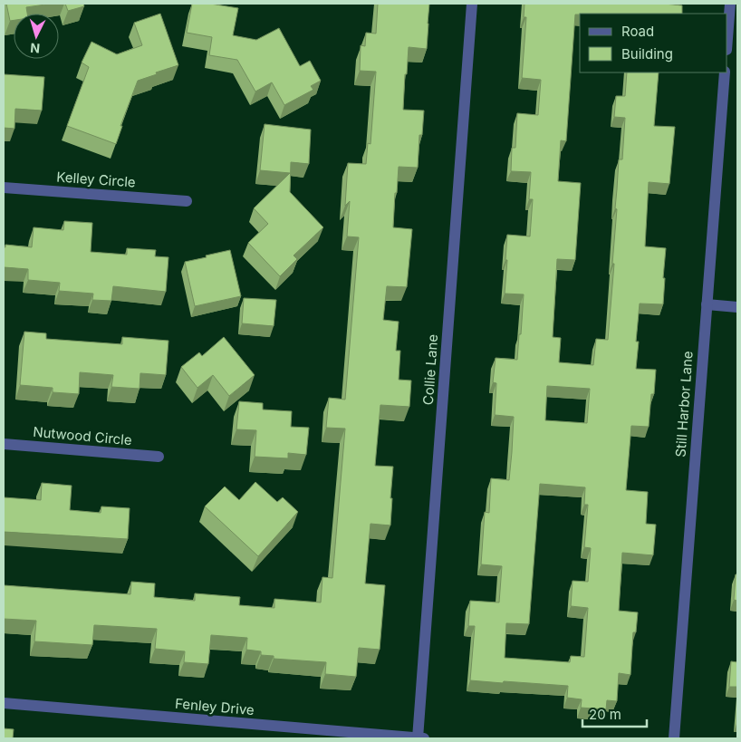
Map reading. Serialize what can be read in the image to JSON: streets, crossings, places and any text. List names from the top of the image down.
{
  "streets": {
    "street": [
      "Kelley Circle",
      "Collie Lane",
      "Still Harbor Lane",
      "Nutwood Circle",
      "Fenley Drive"
    ]
  },
  "crossings": [
    ["Collie Lane", "Fenley Drive"]
  ],
  "legend": ["Road", "Building"],
  "scale_bar": "20 m",
  "north": "bottom"
}
